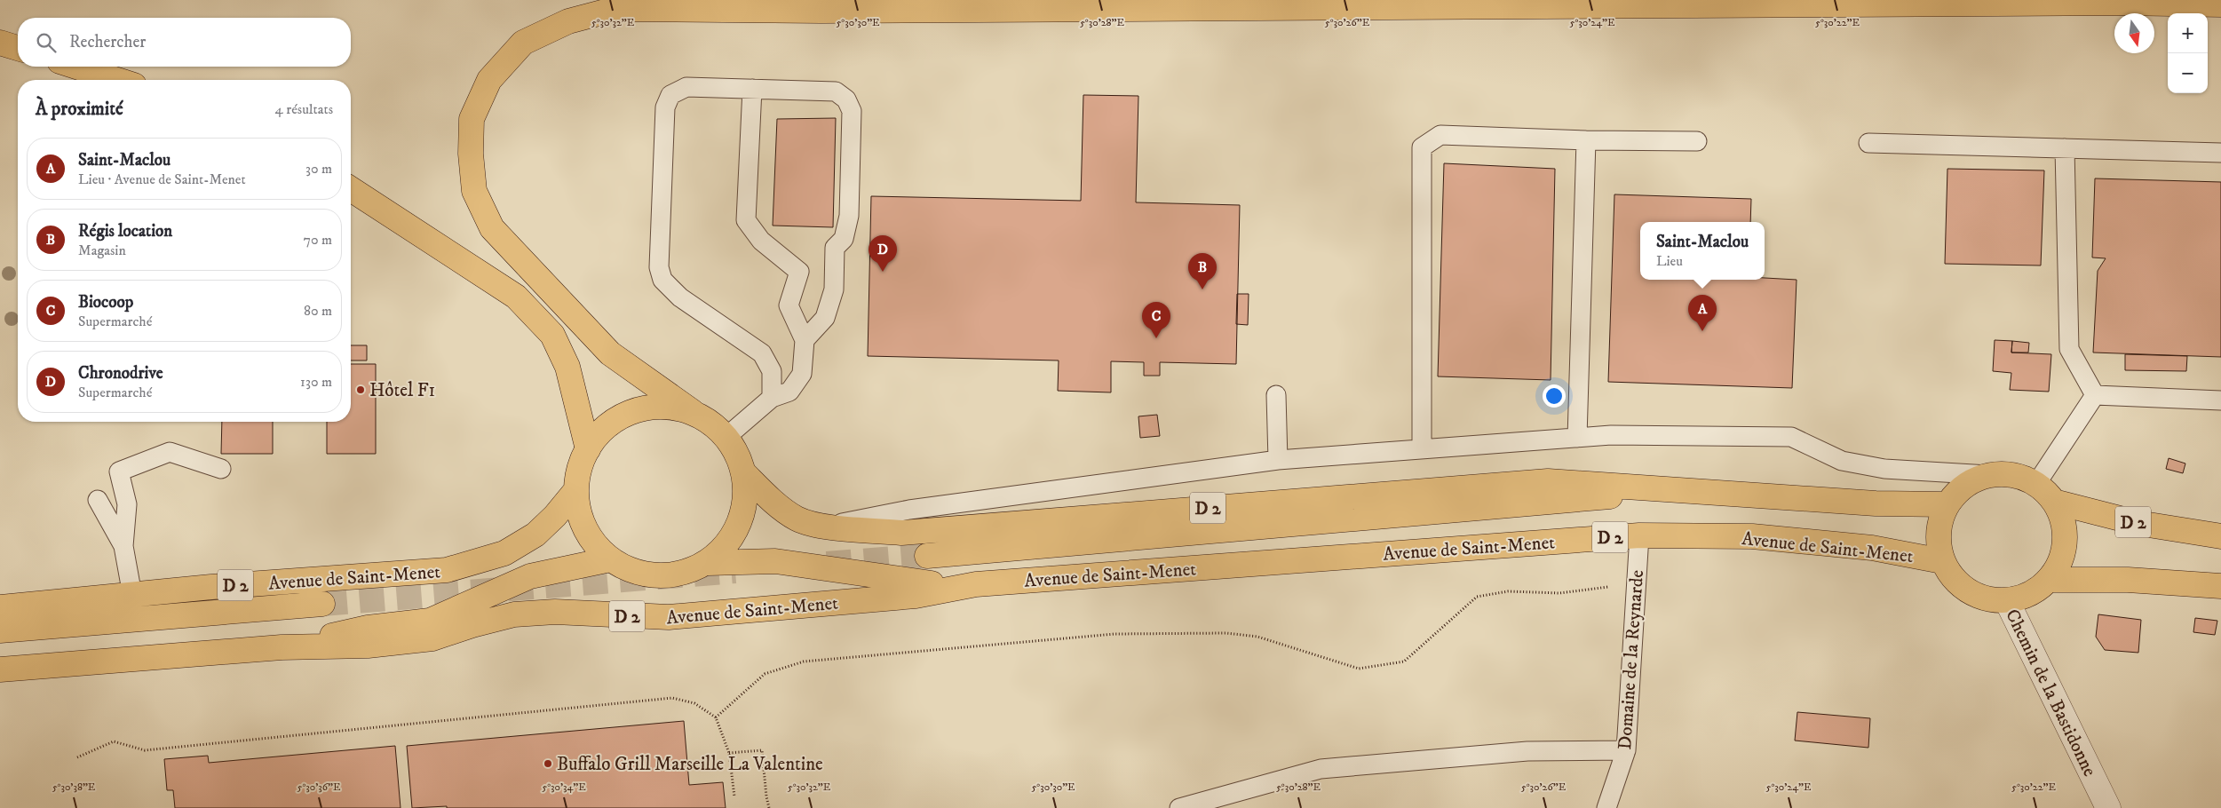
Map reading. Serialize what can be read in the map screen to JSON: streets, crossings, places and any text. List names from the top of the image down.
{
  "streets": {
    "main road": ["D 2", "Avenue de Saint-Menet"],
    "street": ["Chemin de la Bastidonne"],
    "lane": ["Domaine de la Reynarde"]
  },
  "crossings": [
    ["D 2", "Avenue de Saint-Menet"],
    ["D 2", "Chemin de la Bastidonne"],
    ["Avenue de Saint-Menet", "Domaine de la Reynarde"],
    ["Avenue de Saint-Menet", "Chemin de la Bastidonne"]
  ],
  "places": ["Hôtel F1", "Buffalo Grill Marseille La Valentine"],
  "north": "bottom",
  "page": {
    "map_buttons": ["+", "−"],
    "search": "Rechercher",
    "heading": ["À proximité", "4 résultats"],
    "list": [
      {
        "mark": "A",
        "name": "Saint-Maclou",
        "note": "Lieu · Avenue de Saint-Menet",
        "value": "30 m"
      },
      {
        "mark": "B",
        "name": "Régis location",
        "note": "Magasin",
        "value": "70 m"
      },
      {
        "mark": "C",
        "name": "Biocoop",
        "note": "Supermarché",
        "value": "80 m"
      },
      {
        "mark": "D",
        "name": "Chronodrive",
        "note": "Supermarché",
        "value": "130 m"
      }
    ],
    "popup": ["Saint-Maclou", "Lieu"],
    "pins": [
      "D",
      "B",
      "A",
      "C"
    ]
  },
  "coordinates": [
    "5°30'24\"E",
    "5°30'22\"E",
    "5°30'32\"E",
    "5°30'30\"E",
    "5°30'28\"E",
    "5°30'26\"E",
    "5°30'38\"E",
    "5°30'36\"E",
    "5°30'34\"E"
  ]
}
